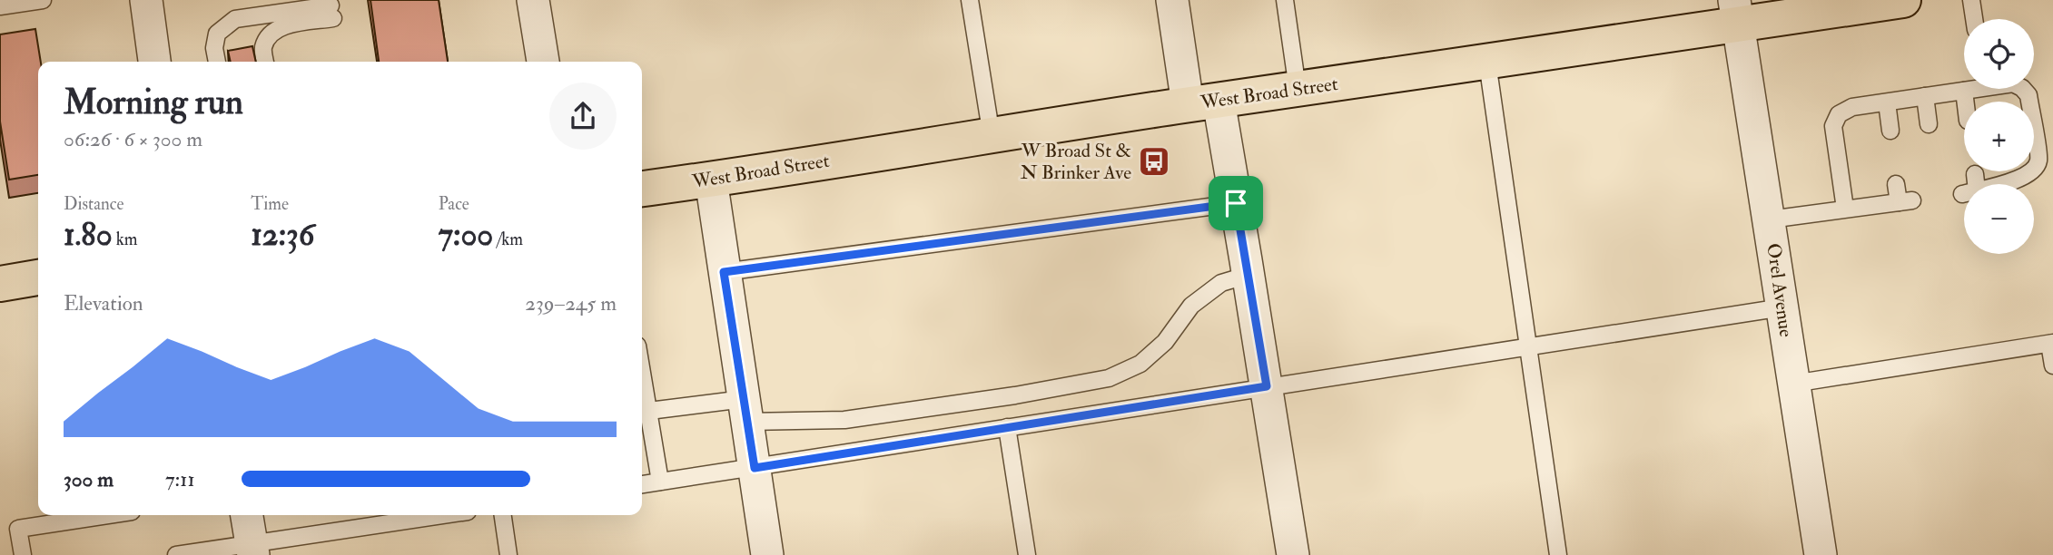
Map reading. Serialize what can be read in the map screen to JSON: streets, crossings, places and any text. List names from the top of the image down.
{
  "streets": {
    "main road": ["West Broad Street"],
    "street": ["Orel Avenue"]
  },
  "crossings": [
    ["West Broad Street", "Orel Avenue"]
  ],
  "places": {
    "bus stop": ["W Broad St & N Brinker Ave"]
  },
  "page": {
    "map_buttons": ["+", "−"],
    "heading": ["Morning run", "06:26 · 6 × 300 m"],
    "stats": [
      ["Distance", "1.80 km"],
      ["Time", "12:36"],
      ["Pace", "7:00 /km"]
    ],
    "chart": ["Elevation", "239–245 m"],
    "list": [
      {
        "name": "300 m",
        "note": "7:11"
      }
    ]
  }
}
